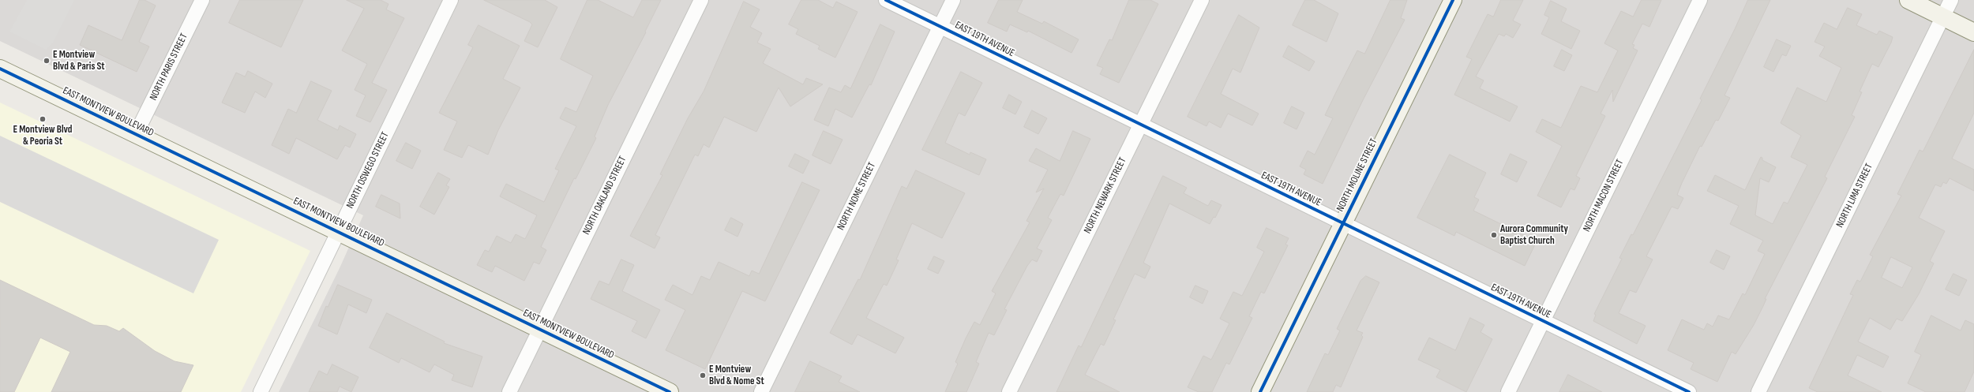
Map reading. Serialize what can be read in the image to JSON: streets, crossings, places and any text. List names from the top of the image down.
{
  "streets": {
    "main road": ["EAST MONTVIEW BOULEVARD", "NORTH MOLINE STREET"],
    "street": [
      "EAST 19TH AVENUE",
      "NORTH PARIS STREET",
      "NORTH OSWEGO STREET",
      "NORTH OAKLAND STREET",
      "NORTH NEWARK STREET",
      "NORTH MACON STREET",
      "NORTH LIMA STREET",
      "NORTH NOME STREET"
    ]
  },
  "crossings": [
    ["EAST 19TH AVENUE", "NORTH MOLINE STREET"],
    ["EAST 19TH AVENUE", "NORTH NEWARK STREET"],
    ["EAST 19TH AVENUE", "NORTH MACON STREET"],
    ["EAST 19TH AVENUE", "NORTH NOME STREET"],
    ["NORTH PARIS STREET", "EAST MONTVIEW BOULEVARD"],
    ["EAST MONTVIEW BOULEVARD", "NORTH OSWEGO STREET"],
    ["EAST MONTVIEW BOULEVARD", "NORTH OAKLAND STREET"]
  ],
  "places": [
    "E Montview Blvd & Paris St",
    "E Montview Blvd & Peoria St",
    "Aurora Community Baptist Church",
    "E Montview Blvd & Nome St"
  ]
}
